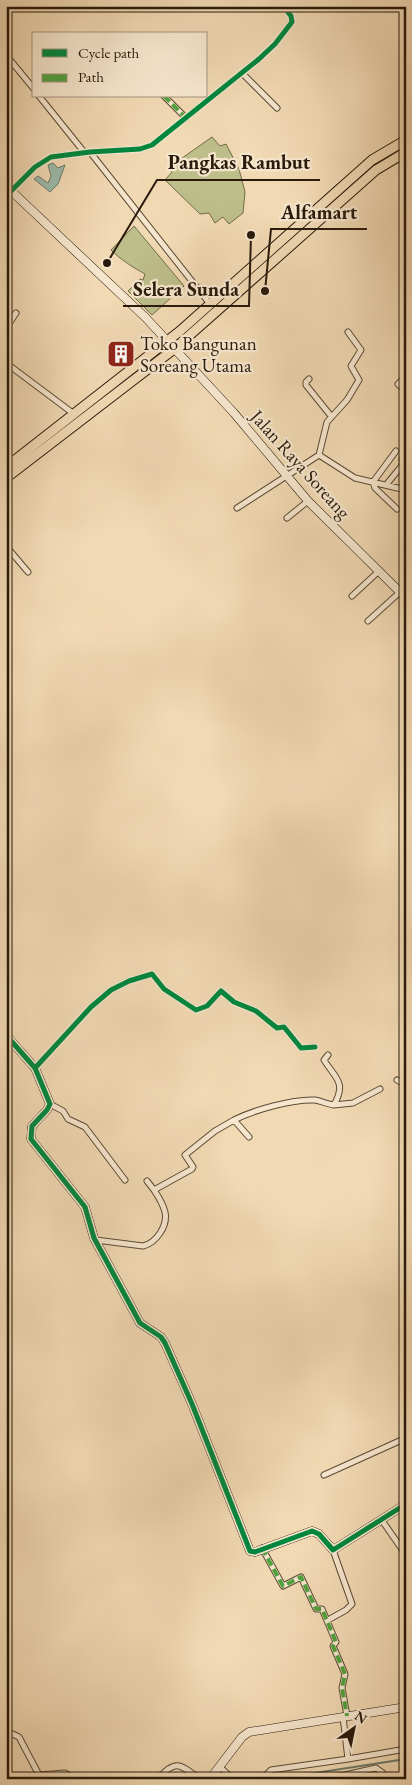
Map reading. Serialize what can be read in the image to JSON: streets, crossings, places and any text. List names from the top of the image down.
{
  "streets": {
    "street": ["Jalan Raya Soreang"]
  },
  "places": {
    "other": ["Selera Sunda", "Pangkas Rambut", "Alfamart"],
    "building": ["Toko Bangunan Soreang Utama"]
  },
  "legend": ["Cycle path", "Path"],
  "north": "top right"
}
